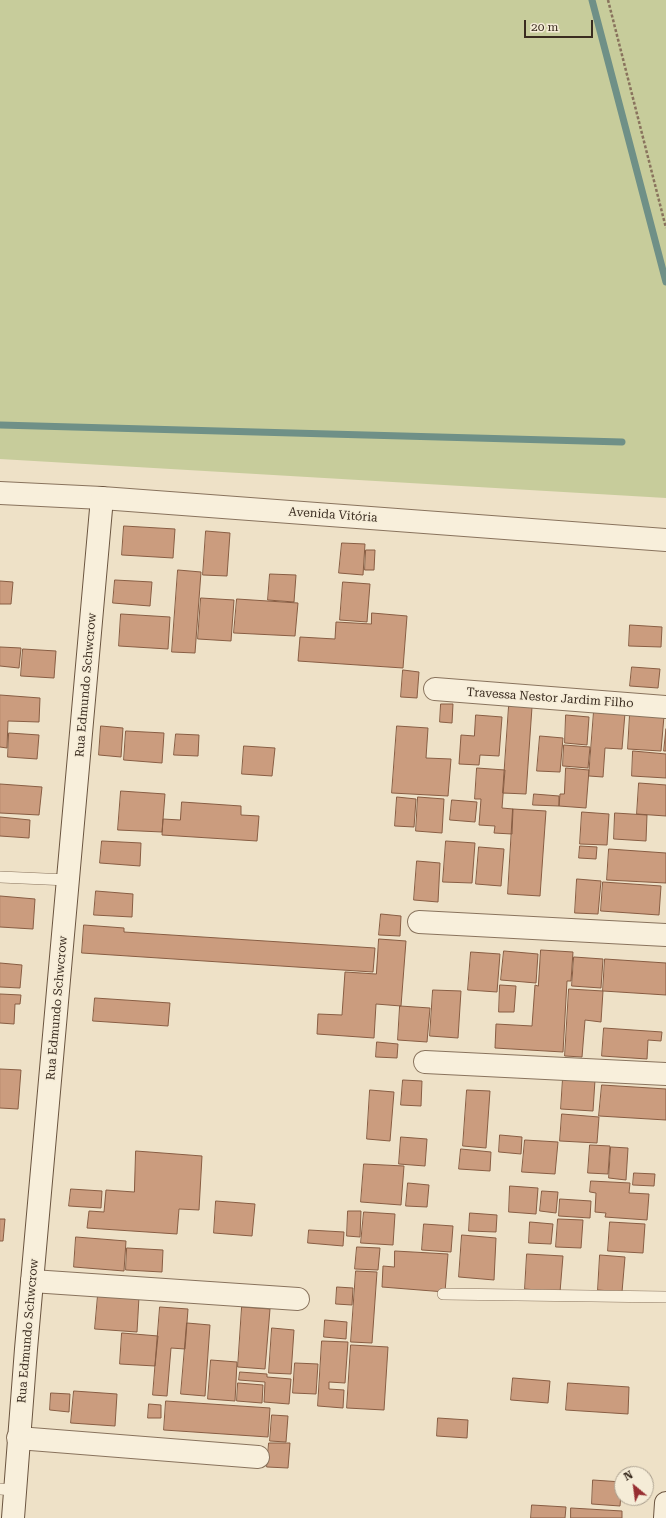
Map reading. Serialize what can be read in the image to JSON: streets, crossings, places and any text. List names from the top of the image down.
{
  "streets": {
    "street": ["Avenida Vitória", "Rua Edmundo Schwcrow", "Travessa Nestor Jardim Filho"]
  },
  "crossings": [
    ["Avenida Vitória", "Rua Edmundo Schwcrow"]
  ],
  "scale_bar": "20 m",
  "north": "top left"
}
